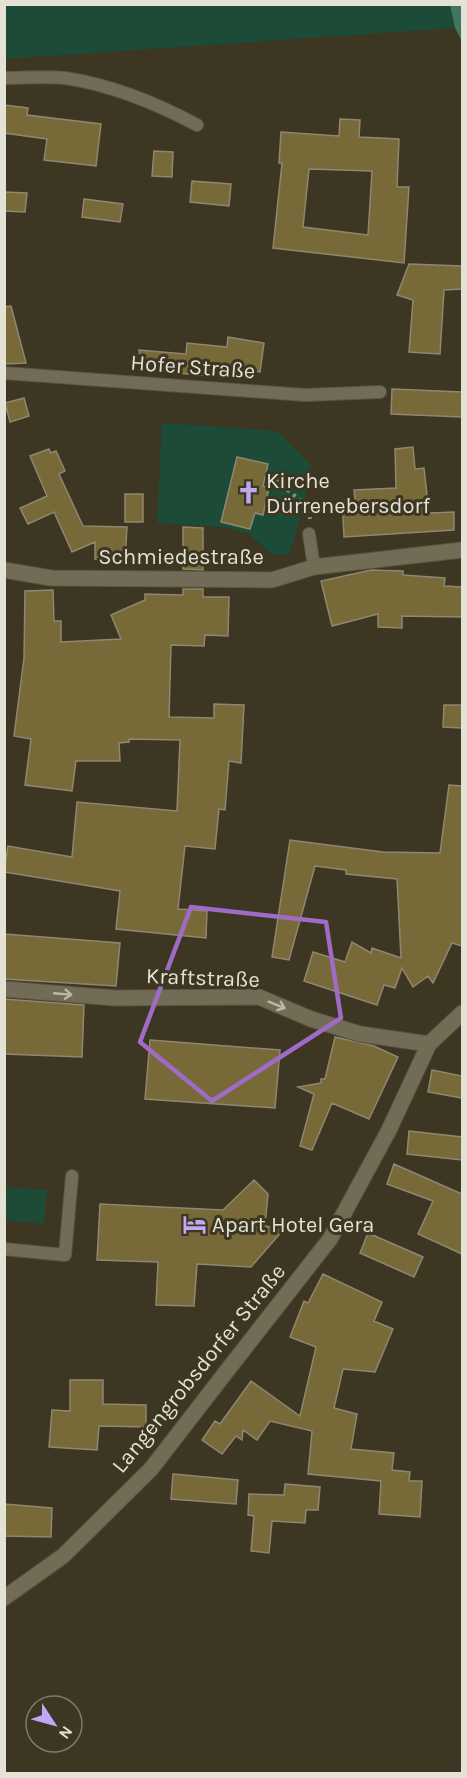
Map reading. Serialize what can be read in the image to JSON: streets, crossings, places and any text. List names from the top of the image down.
{
  "streets": {
    "street": ["Schmiedestraße", "Kraftstraße", "Langengrobsdorfer Straße"],
    "lane": ["Hofer Straße"]
  },
  "crossings": [
    ["Kraftstraße", "Langengrobsdorfer Straße"]
  ],
  "one_way": ["Kraftstraße"],
  "places": {
    "church": ["Kirche Dürrenebersdorf"],
    "hotel": ["Apart Hotel Gera"]
  },
  "north": "bottom right"
}
